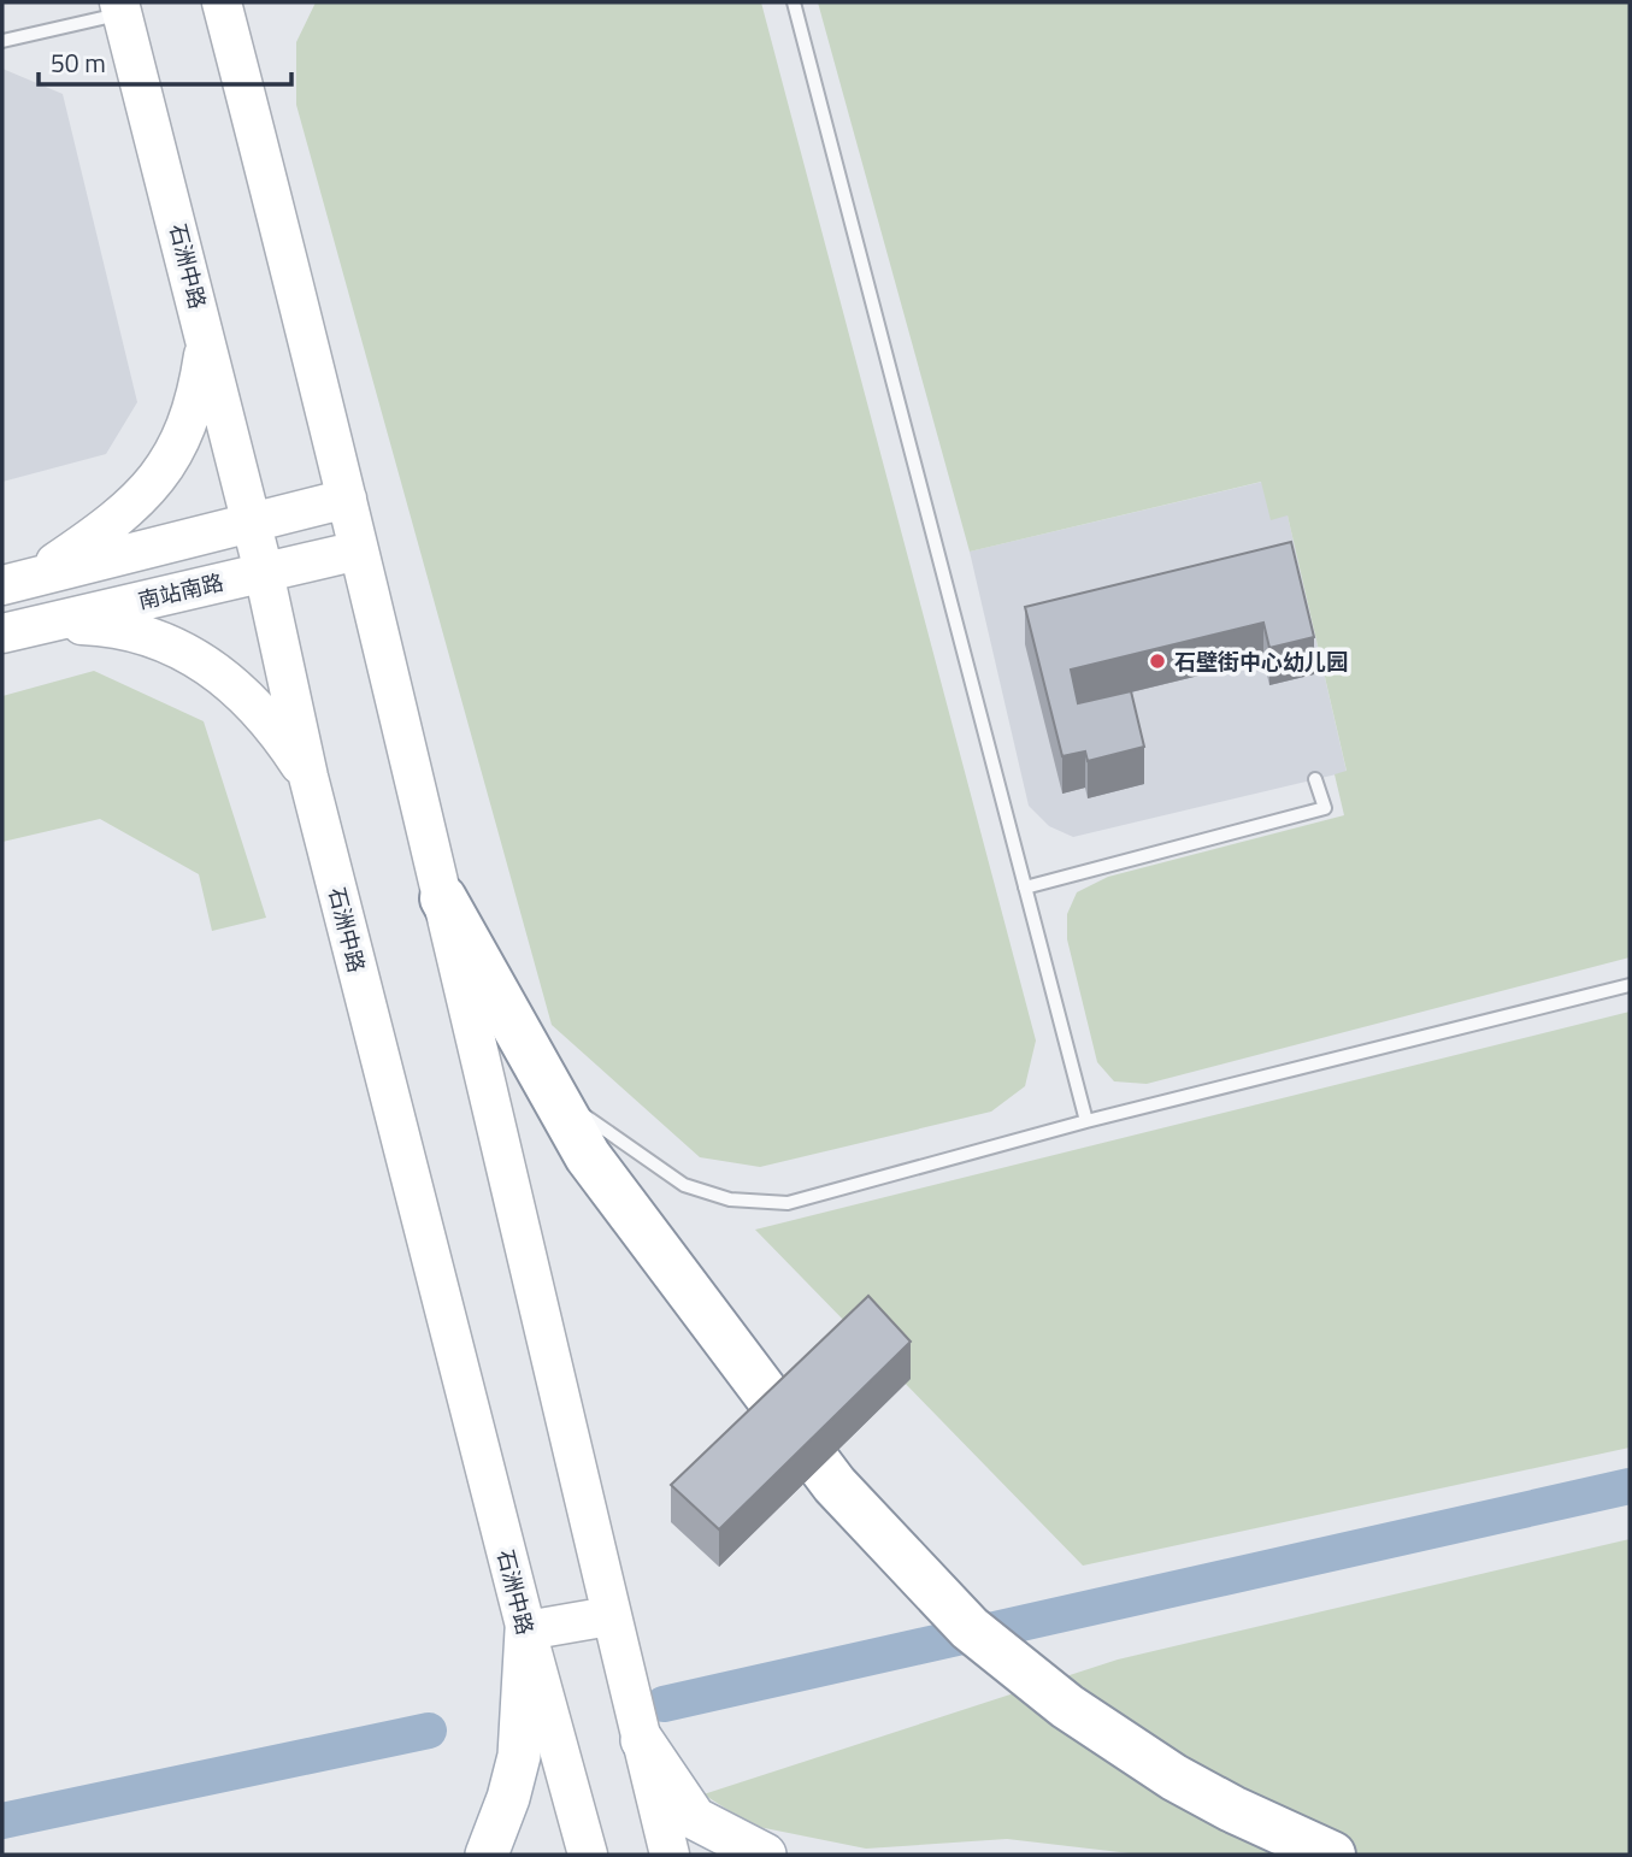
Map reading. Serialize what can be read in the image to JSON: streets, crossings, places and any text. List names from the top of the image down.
{
  "streets": {
    "main road": ["石洲中路", "南站南路"]
  },
  "crossings": [
    ["石洲中路", "南站南路"]
  ],
  "places": ["石壁街中心幼儿园"],
  "scale_bar": "50 m"
}
